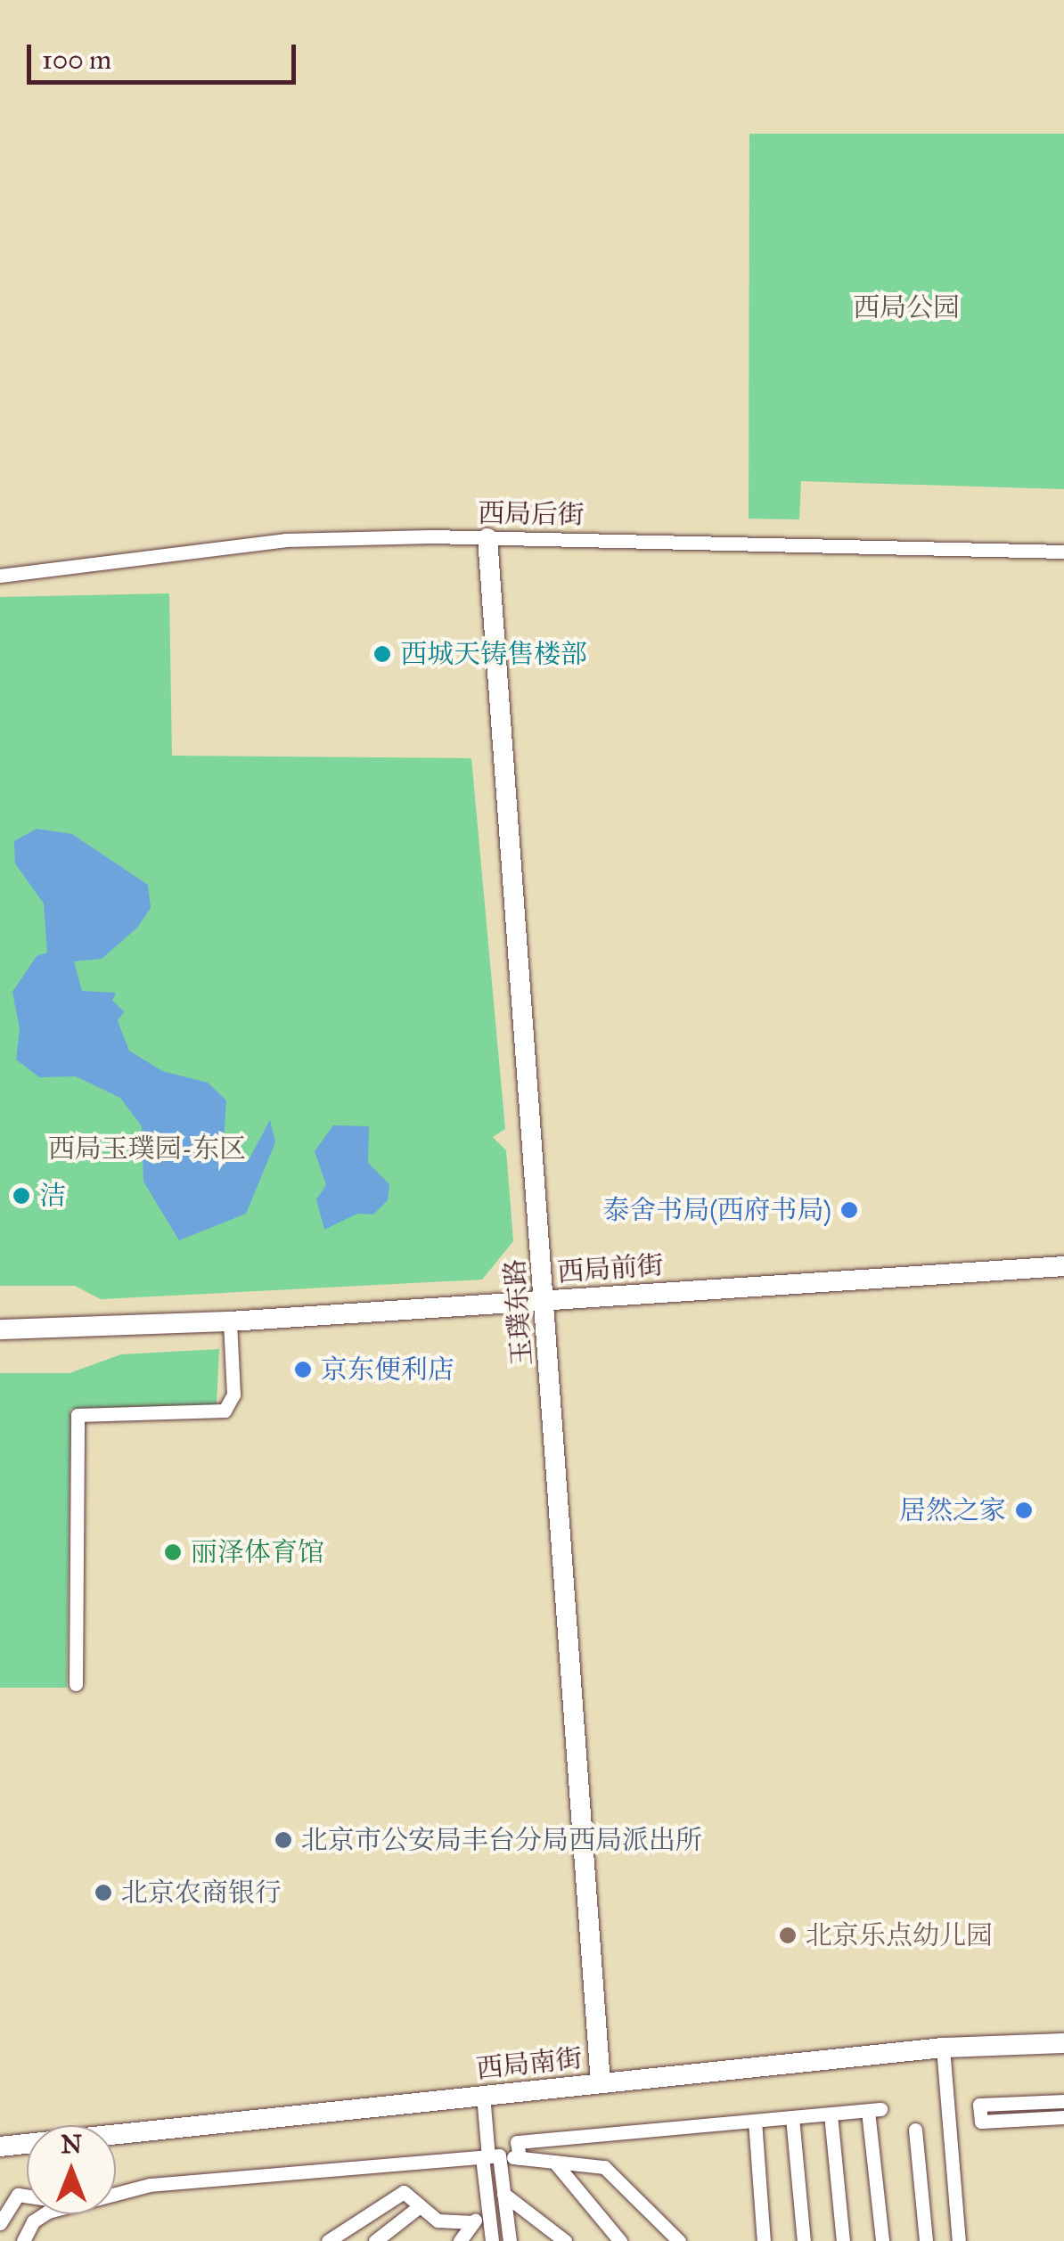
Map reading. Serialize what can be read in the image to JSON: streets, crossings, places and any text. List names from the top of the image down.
{
  "streets": {
    "street": [
      "西局后街",
      "西局前街",
      "玉璞东路",
      "西局南街"
    ]
  },
  "crossings": [
    ["西局后街", "玉璞东路"],
    ["西局前街", "玉璞东路"],
    ["玉璞东路", "西局南街"]
  ],
  "parks": ["西局公园", "西局玉璞园-东区"],
  "places": [
    "西城天铸售楼部",
    "洁",
    "泰舍书局(西府书局)",
    "京东便利店",
    "居然之家",
    "丽泽体育馆",
    "北京市公安局丰台分局西局派出所",
    "北京农商银行",
    "北京乐点幼儿园"
  ],
  "scale_bar": "100 m",
  "north": "top"
}
